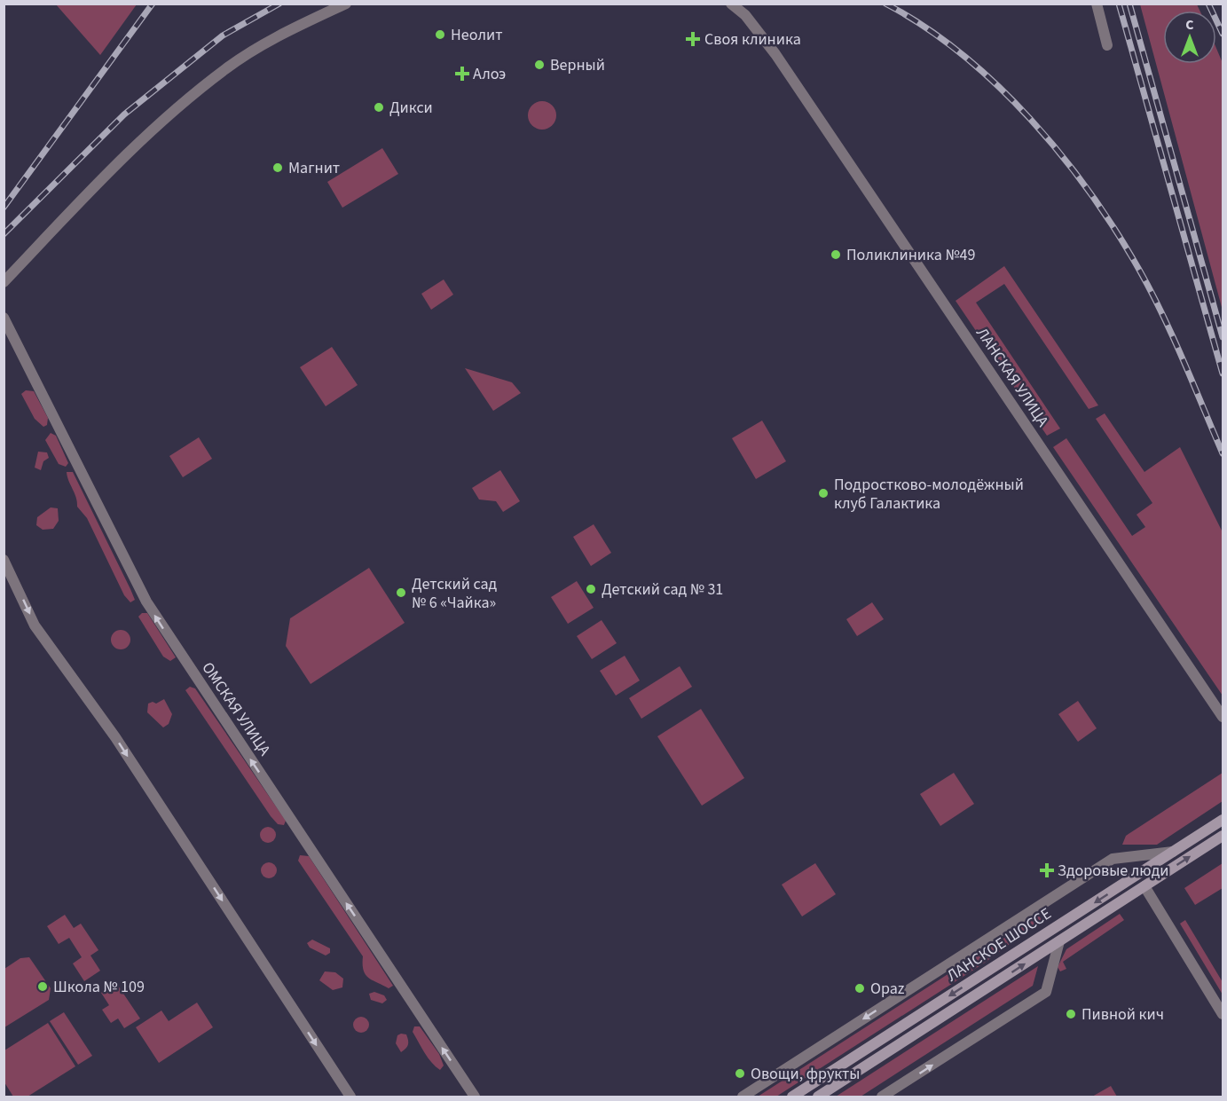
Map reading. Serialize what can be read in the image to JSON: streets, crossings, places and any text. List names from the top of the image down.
{
  "streets": {
    "main road": ["ЛАНСКОЕ ШОССЕ"],
    "street": ["ЛАНСКАЯ УЛИЦА", "ОМСКАЯ УЛИЦА"]
  },
  "one_way": ["ОМСКАЯ УЛИЦА"],
  "places": {
    "other": [
      "Неолит",
      "Верный",
      "Дикси",
      "Магнит",
      "Поликлиника №49",
      "Подростково-молодёжный клуб Галактика",
      "Детский сад № 31",
      "Детский сад № 6 «Чайка»",
      "Школа № 109",
      "Opaz",
      "Пивной кич",
      "Овощи, фрукты"
    ],
    "health": ["Своя клиника", "Алоэ", "Здоровые люди"]
  },
  "north": "top"
}
